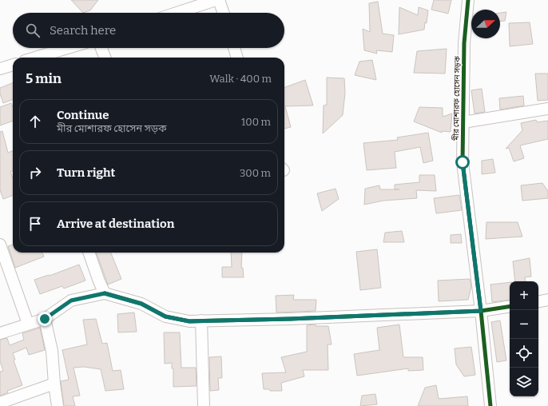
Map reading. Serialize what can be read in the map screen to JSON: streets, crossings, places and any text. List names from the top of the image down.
{
  "streets": {
    "street": ["মীর মোশারফ হোসেন সড়ক"]
  },
  "north": "right",
  "page": {
    "search": "Search here",
    "heading": ["5 min", "Walk · 400 m"],
    "list": [
      ["Continue", "মীর মোশারফ হোসেন সড়ক", "100 m"],
      ["Turn right", "300 m"],
      "Arrive at destination"
    ],
    "map_buttons": ["+", "−"]
  }
}
